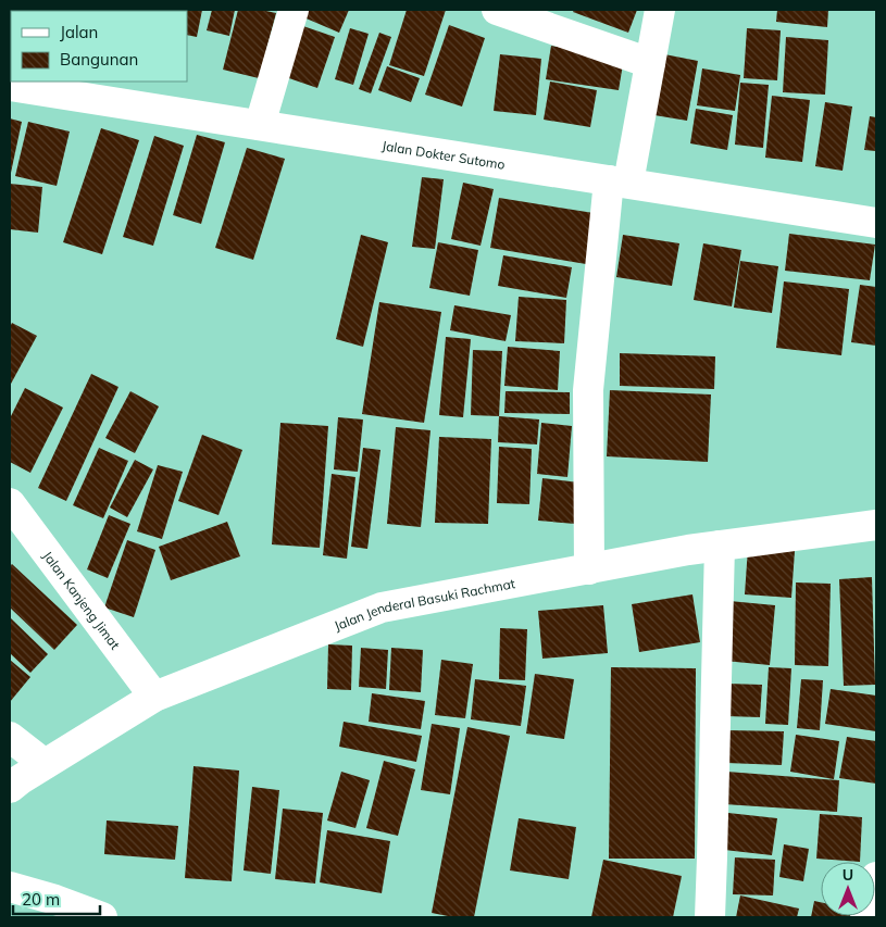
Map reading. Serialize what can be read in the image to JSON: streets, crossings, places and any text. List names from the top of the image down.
{
  "streets": {
    "main road": ["Jalan Dokter Sutomo", "Jalan Kanjeng Jimat", "Jalan Jenderal Basuki Rachmat"]
  },
  "crossings": [
    ["Jalan Kanjeng Jimat", "Jalan Jenderal Basuki Rachmat"]
  ],
  "legend": ["Jalan", "Bangunan"],
  "scale_bar": "20 m",
  "north": "top"
}
